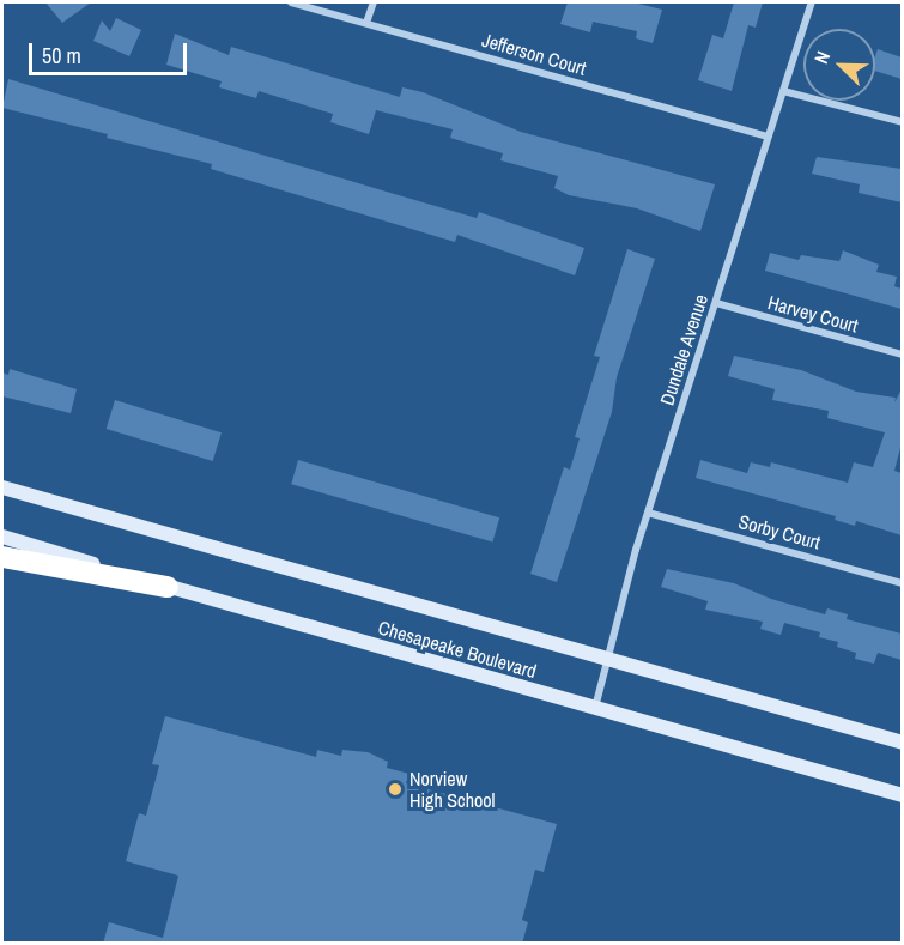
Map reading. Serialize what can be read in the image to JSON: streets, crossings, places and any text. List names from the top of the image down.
{
  "streets": {
    "main road": ["Chesapeake Boulevard"],
    "street": [
      "Jefferson Court",
      "Harvey Court",
      "Dundale Avenue",
      "Sorby Court"
    ]
  },
  "crossings": [
    ["Jefferson Court", "Dundale Avenue"],
    ["Harvey Court", "Dundale Avenue"],
    ["Dundale Avenue", "Sorby Court"],
    ["Dundale Avenue", "Chesapeake Boulevard"]
  ],
  "places": ["Norview High School"],
  "scale_bar": "50 m",
  "north": "top left"
}
